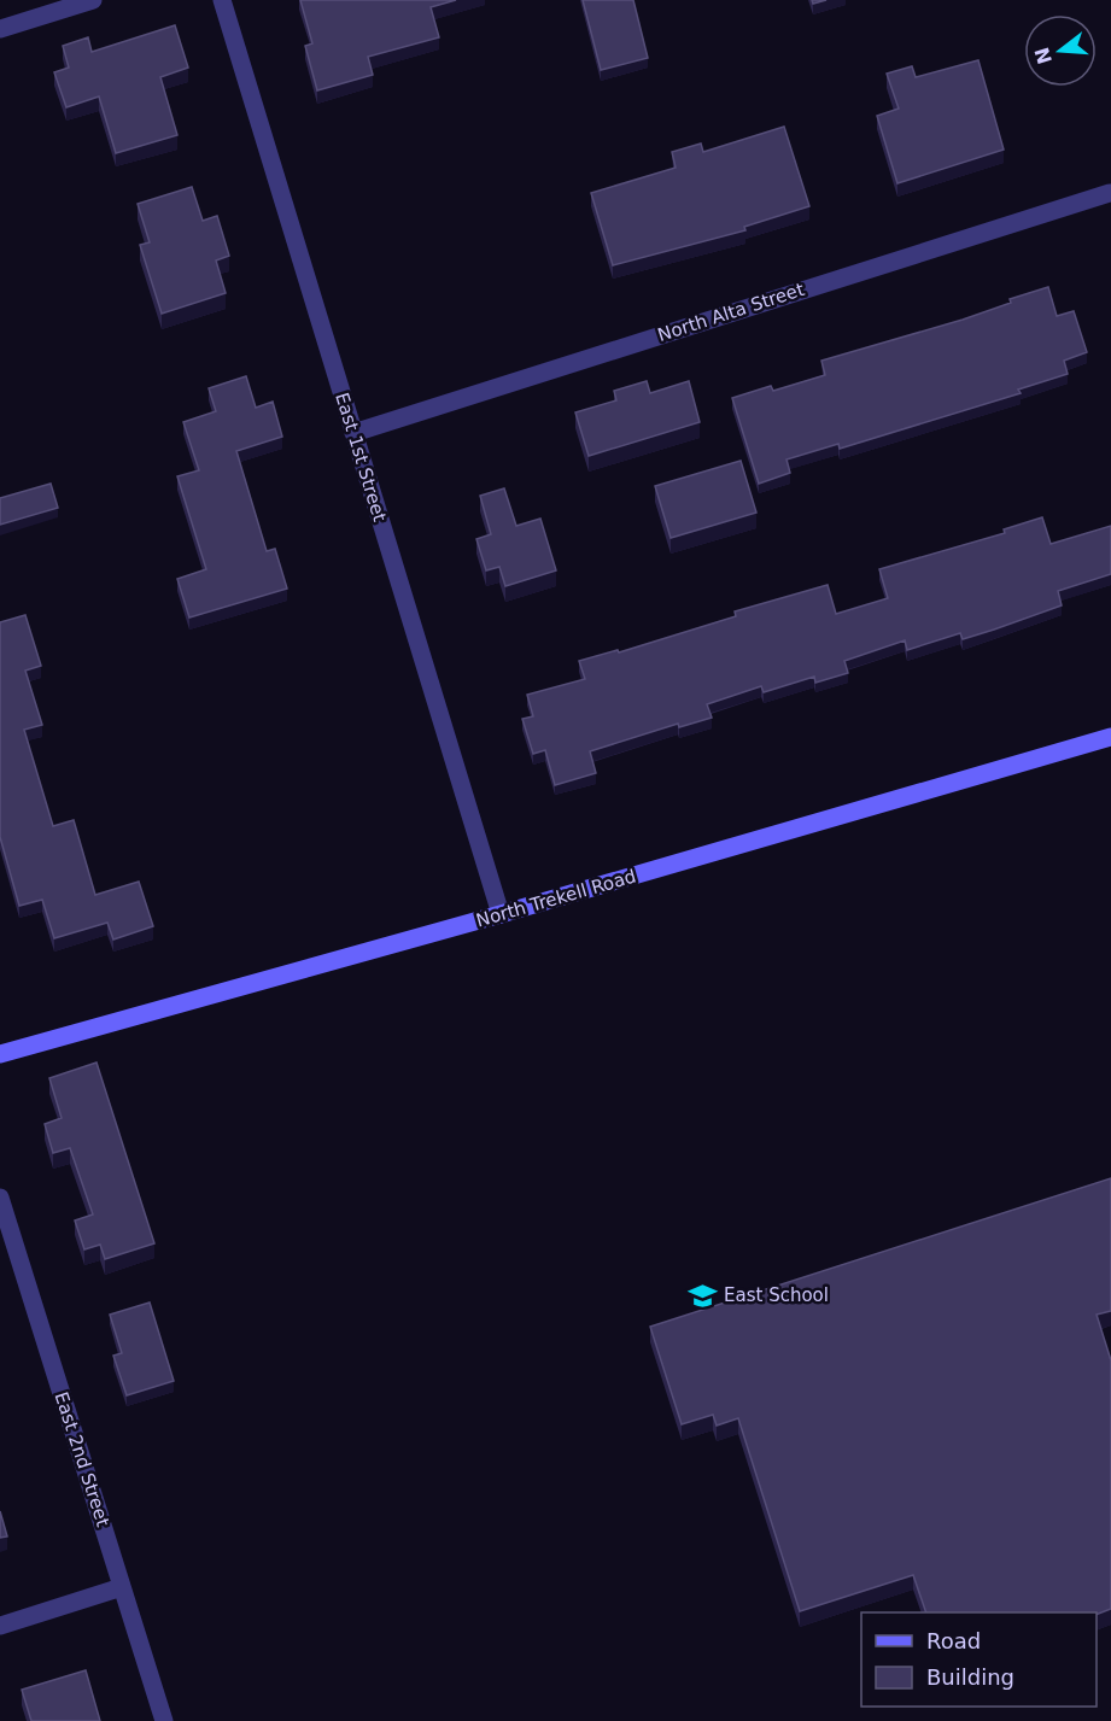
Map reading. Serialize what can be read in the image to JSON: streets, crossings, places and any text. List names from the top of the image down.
{
  "streets": {
    "main road": ["North Trekell Road"],
    "street": ["North Alta Street", "East 1st Street", "East 2nd Street"]
  },
  "crossings": [
    ["North Alta Street", "East 1st Street"],
    ["East 1st Street", "North Trekell Road"]
  ],
  "places": {
    "school or university": ["East School"]
  },
  "legend": ["Road", "Building"],
  "north": "left"
}
